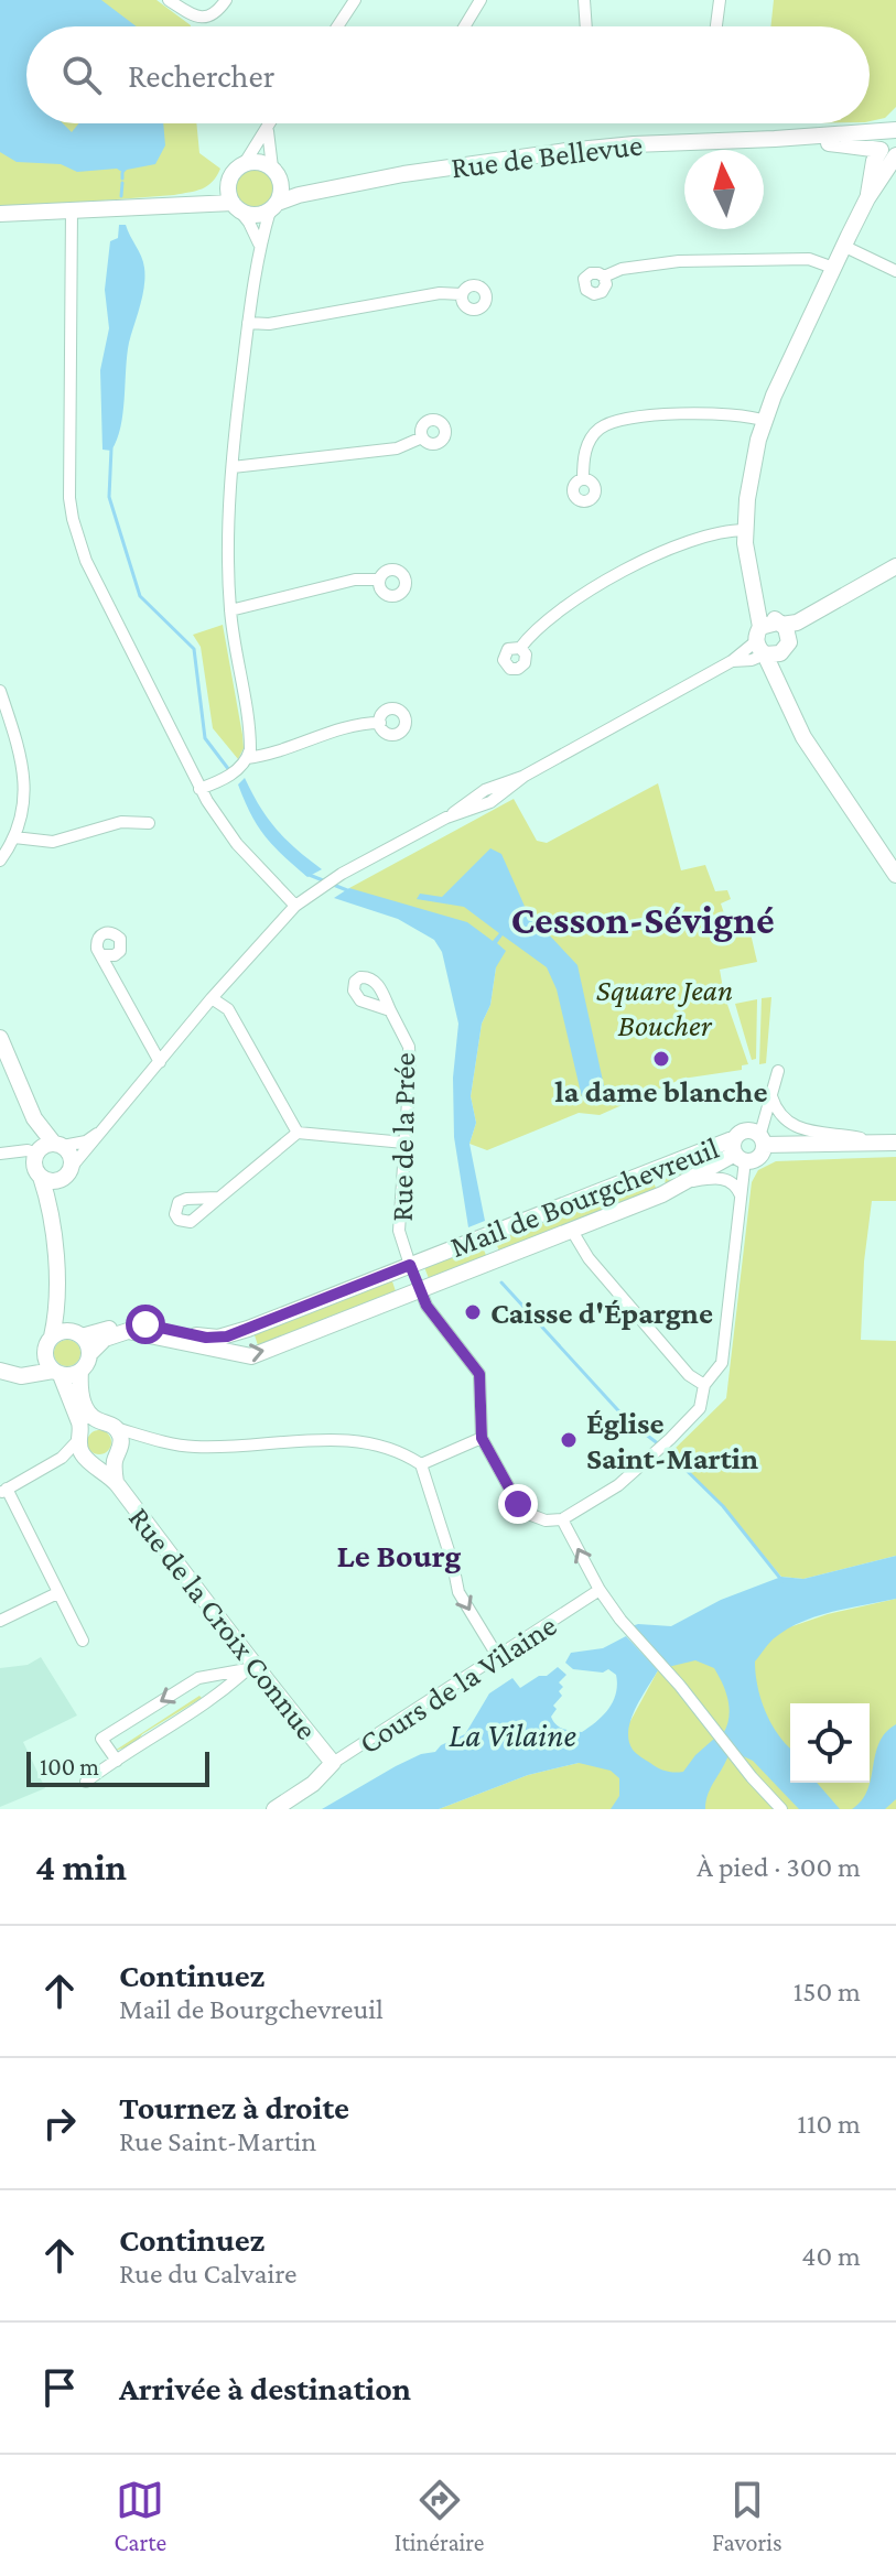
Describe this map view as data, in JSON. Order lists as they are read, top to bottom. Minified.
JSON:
{"streets":{"main road":["Rue de Bellevue","Mail de Bourgchevreuil","Rue de la Croix Connue","Cours de la Vilaine"],"street":["Rue de la Prée"]},"crossings":[["Rue de la Prée","Mail de Bourgchevreuil"],["Mail de Bourgchevreuil","Rue de la Croix Connue"],["Rue de la Croix Connue","Cours de la Vilaine"]],"districts":["Cesson-Sévigné","Le Bourg"],"water":["La Vilaine"],"parks":["Square Jean Boucher"],"places":["la dame blanche","Caisse d'Épargne","Église Saint-Martin"],"scale_bar":"100 m","north":"top","page":{"search":"Rechercher","scale":"100 m","heading":["4 min","À pied · 300 m"],"list":[["Continuez","Mail de Bourgchevreuil","150 m"],["Tournez à droite","Rue Saint-Martin","110 m"],["Continuez","Rue du Calvaire","40 m"],"Arrivée à destination"],"nav":["Carte","Itinéraire","Favoris"]}}
